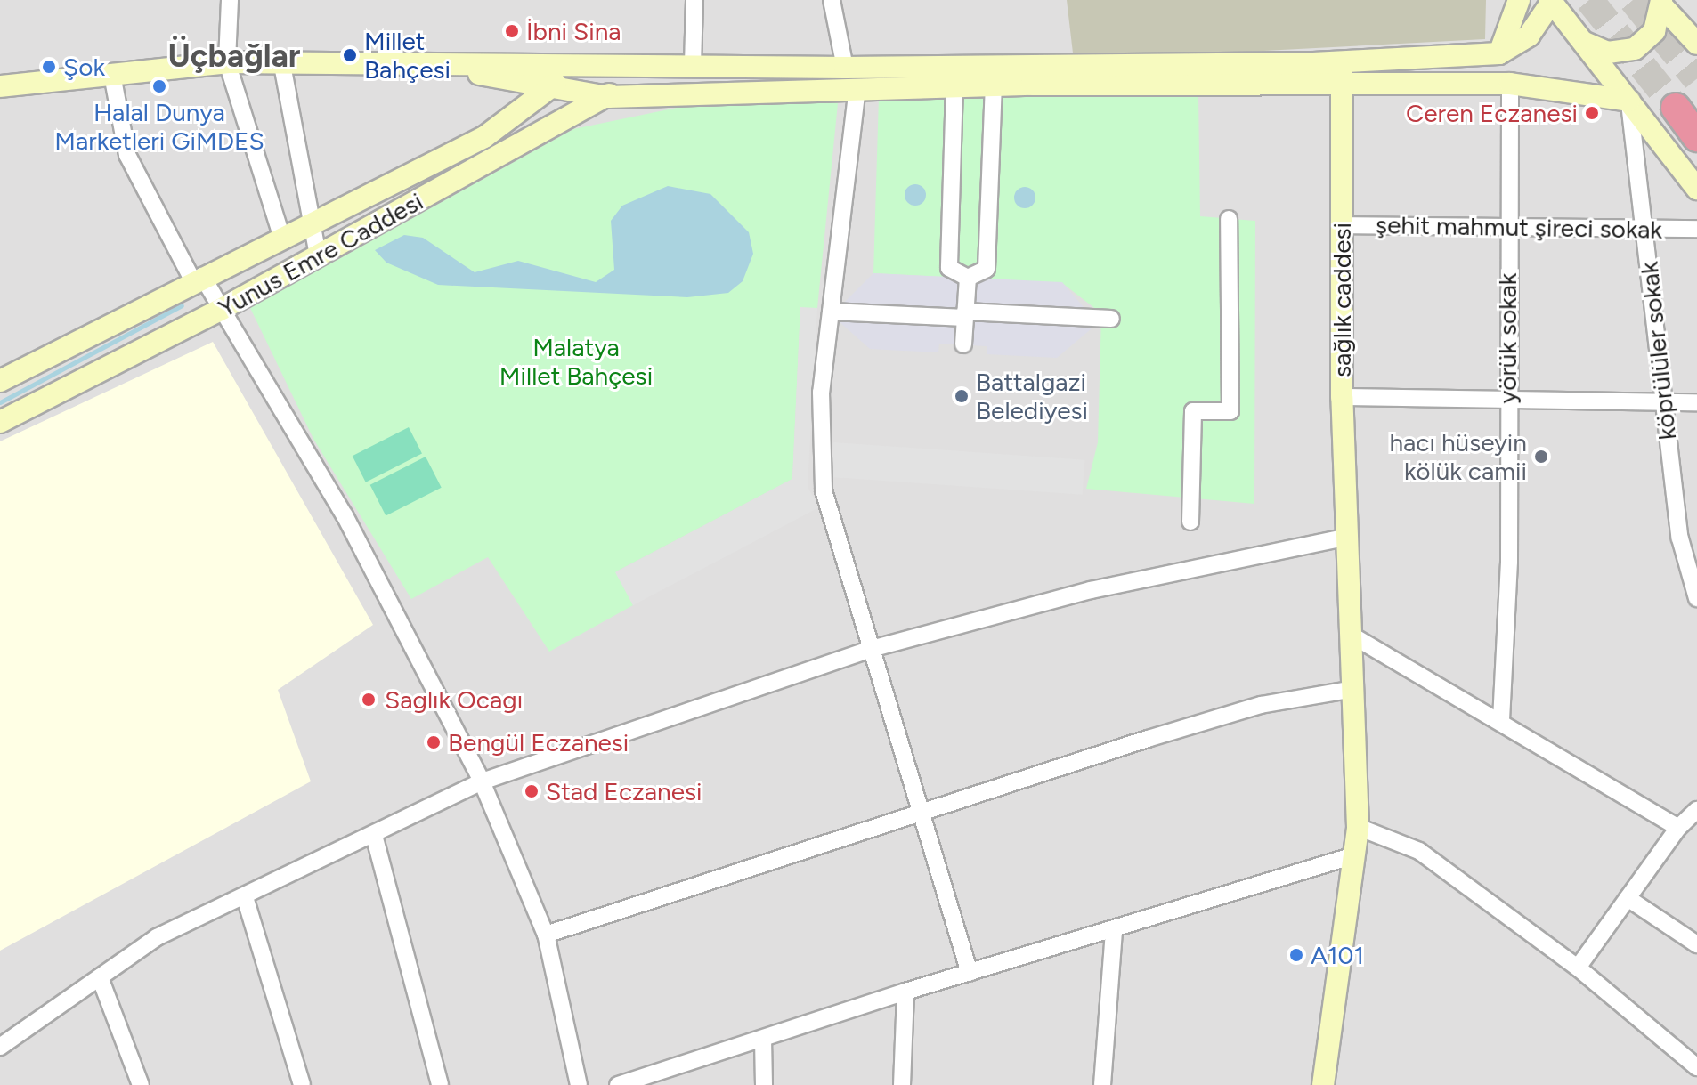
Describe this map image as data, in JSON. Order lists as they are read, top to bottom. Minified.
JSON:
{"streets":{"main road":["Yunus Emre Caddesi","sağlık caddesi"],"street":["şehit mahmut şireci sokak","yörük sokak","köprülüler sokak"]},"crossings":[["şehit mahmut şireci sokak","sağlık caddesi"],["şehit mahmut şireci sokak","yörük sokak"],["şehit mahmut şireci sokak","köprülüler sokak"]],"districts":["Üçbağlar"],"parks":["Malatya Millet Bahçesi"],"places":["İbni Sina","Millet Bahçesi","Şok","Halal Dunya Marketleri GiMDES","Ceren Eczanesi","Battalgazi Belediyesi","hacı hüseyin kölük camii","Saglık Ocagı","Bengül Eczanesi","Stad Eczanesi","A101"]}
